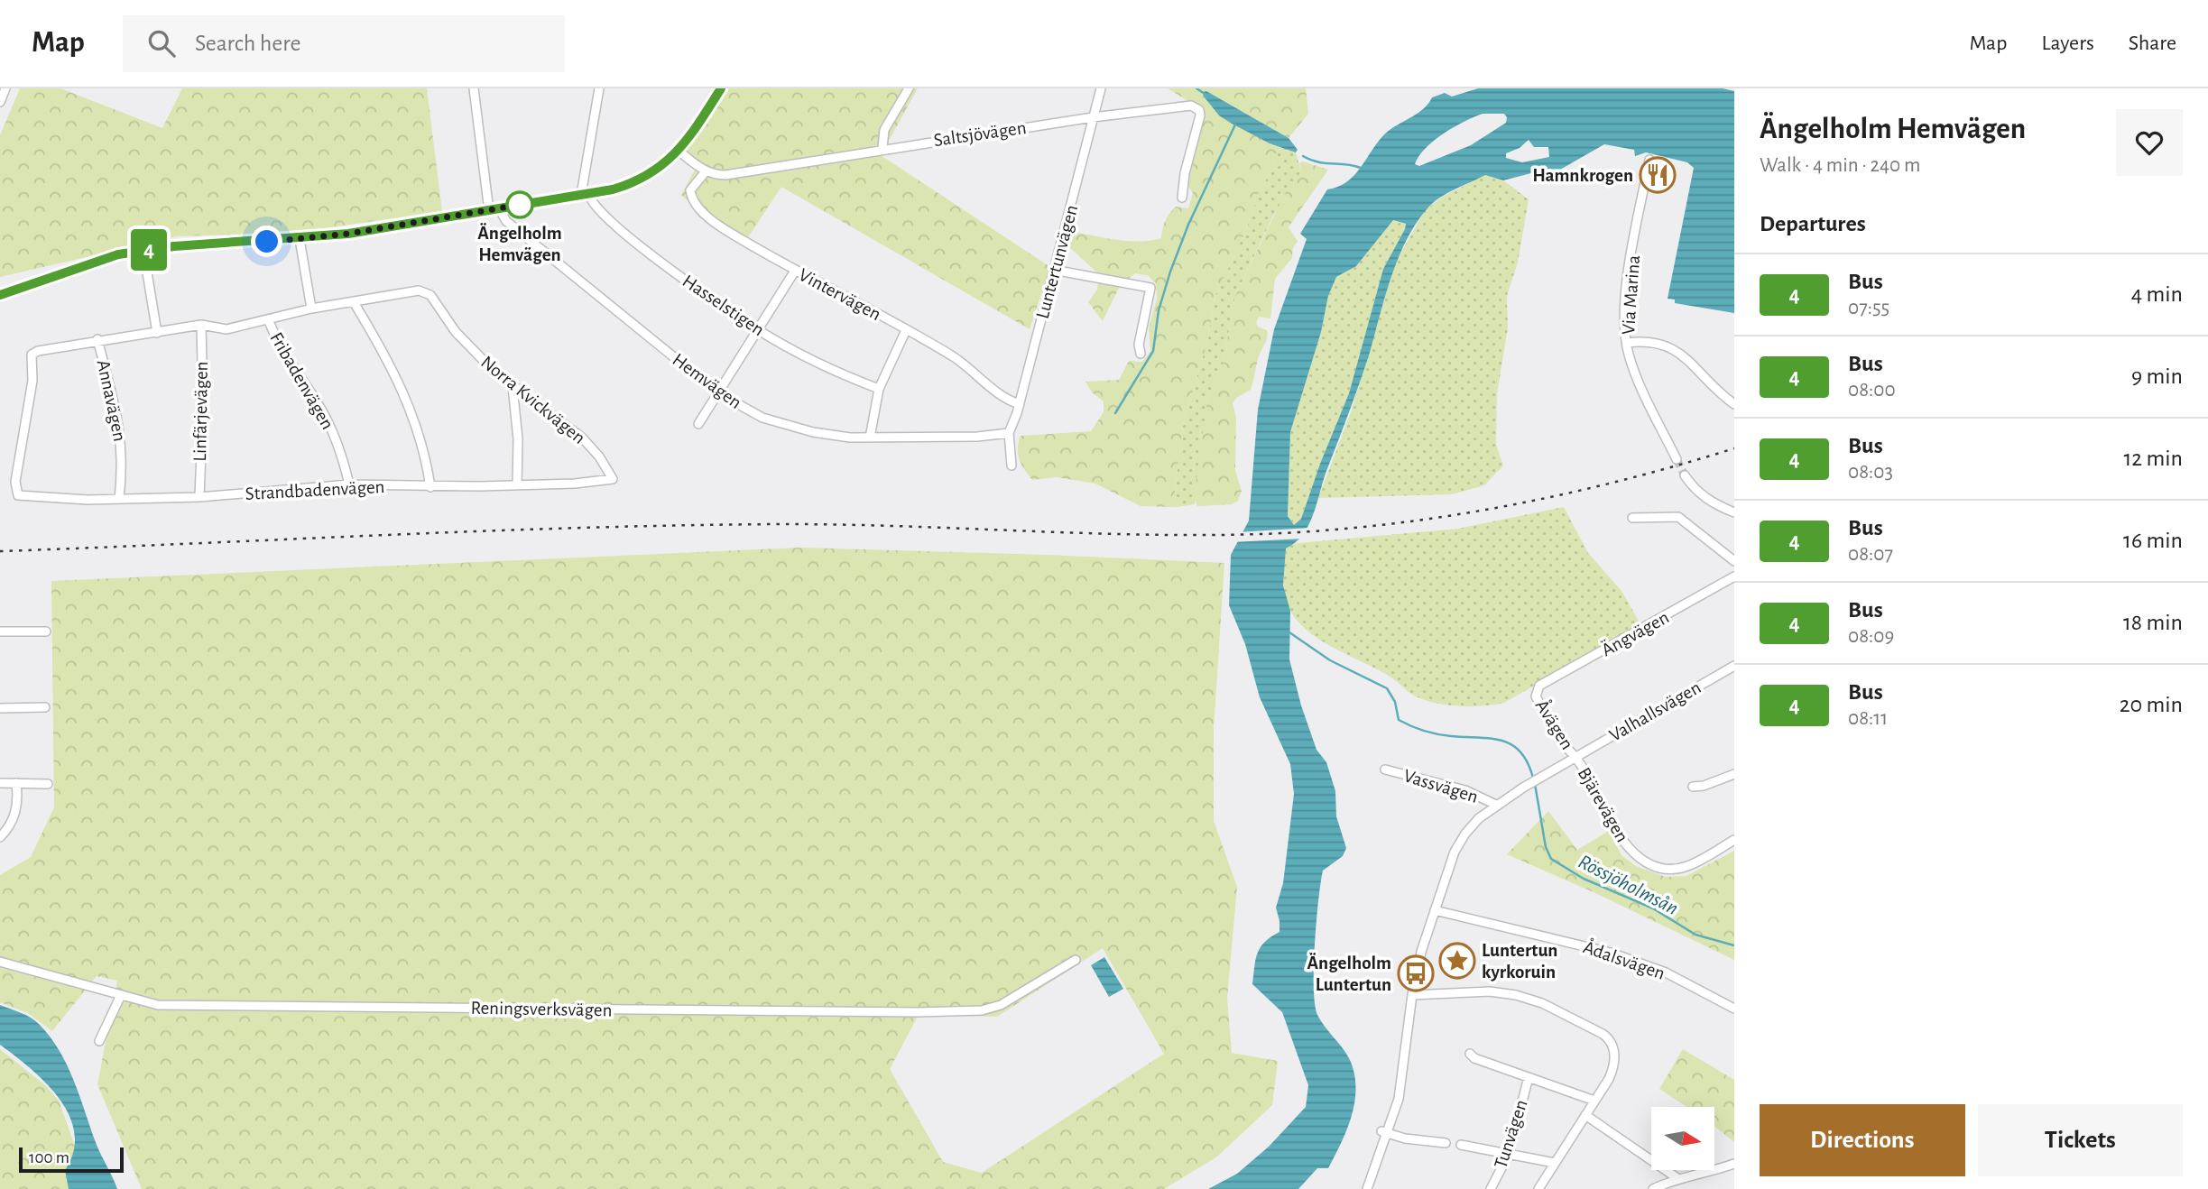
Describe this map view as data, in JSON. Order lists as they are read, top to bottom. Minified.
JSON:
{"streets":{"street":["Saltsjövägen","Luntertunvägen","Vintervägen","Via Marina","Hasselstigen","Fribadenvägen","Hemvägen","Norra Kvickvägen","Annavägen","Linfärjevägen","Strandbadenvägen","Ängvägen","Valhallsvägen","Åvägen","Vassvägen","Bjärevägen","Ådalsvägen","Reningsverksvägen","Tunvägen"]},"crossings":[["Saltsjövägen","Luntertunvägen"],["Saltsjövägen","Vintervägen"],["Luntertunvägen","Vintervägen"],["Luntertunvägen","Hemvägen"],["Fribadenvägen","Norra Kvickvägen"],["Fribadenvägen","Strandbadenvägen"],["Norra Kvickvägen","Strandbadenvägen"],["Annavägen","Strandbadenvägen"],["Linfärjevägen","Strandbadenvägen"],["Ängvägen","Åvägen"],["Valhallsvägen","Åvägen"],["Valhallsvägen","Vassvägen"],["Valhallsvägen","Bjärevägen"],["Valhallsvägen","Ådalsvägen"],["Åvägen","Bjärevägen"]],"water":["Rössjöholmsån"],"places":{"restaurant":["Hamnkrogen"],"other":["Ängelholm Hemvägen"],"place":["Luntertun kyrkoruin"],"bus stop":["Ängelholm Luntertun"]},"lines":["bus line 4"],"scale_bar":"100 m","north":"right","page":{"header":"Map","search":"Search here","nav":["Map","Layers","Share"],"on_map":"4","heading":[["Ängelholm Hemvägen","Walk · 4 min · 240 m"],"Departures"],"list":[{"mark":"4","name":"Bus","note":"07:55","value":"4 min"},{"mark":"4","name":"Bus","note":"08:00","value":"9 min"},{"mark":"4","name":"Bus","note":"08:03","value":"12 min"},{"mark":"4","name":"Bus","note":"08:07","value":"16 min"},{"mark":"4","name":"Bus","note":"08:09","value":"18 min"},{"mark":"4","name":"Bus","note":"08:11","value":"20 min"}],"buttons":["Directions","Tickets"],"scale":"100 m"}}
